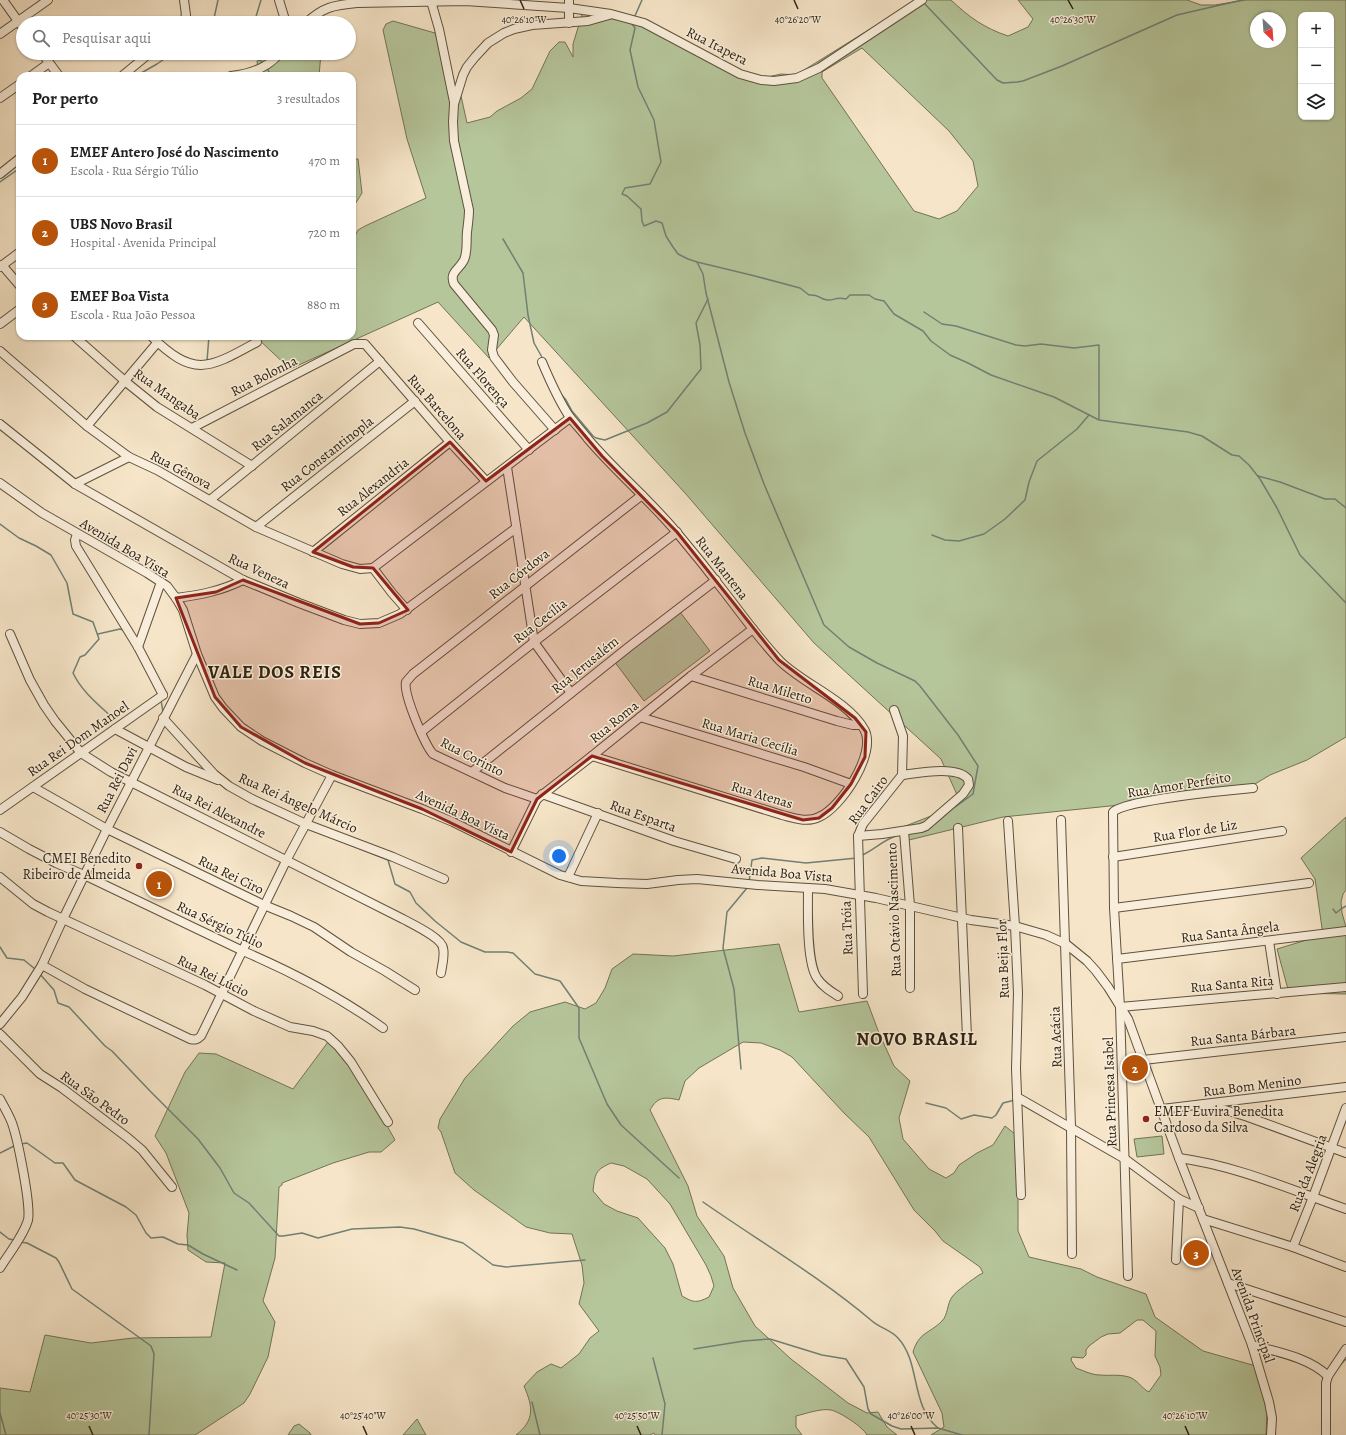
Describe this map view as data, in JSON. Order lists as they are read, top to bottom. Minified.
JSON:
{"streets":{"street":["Rua Itapera","Rua Bolonha","Rua Florença","Rua Mangaba","Rua Barcelona","Rua Salamanca","Rua Constantinopla","Rua Gênova","Rua Alexandria","Avenida Boa Vista","Rua Mantena","Rua Veneza","Rua Córdova","Rua Cecília","Rua Jerusalém","Rua Miletto","Rua Roma","Rua Maria Cecília","Rua Rei Dom Manoel","Rua Corinto","Rua Rei Davi","Rua Amor Perfeito","Rua Atenas","Rua Cairo","Rua Rei Ângelo Márcio","Rua Rei Alexandre","Rua Esparta","Rua Flor de Liz","Rua Rei Ciro","Rua Otávio Nascimento","Rua Sérgio Túlio","Rua Tróia","Rua Santa Ângela","Rua Beija Flor","Rua Rei Lúcio","Rua Santa Rita","Rua Santa Bárbara","Rua Acácia","Rua Bom Menino","Rua Princesa Isabel","Rua São Pedro","Rua da Alegria","Avenida Principal"]},"crossings":[["Rua Bolonha","Rua Mangaba"],["Rua Bolonha","Rua Barcelona"],["Rua Mangaba","Rua Salamanca"],["Rua Barcelona","Rua Salamanca"],["Rua Barcelona","Rua Constantinopla"],["Rua Barcelona","Rua Alexandria"],["Rua Salamanca","Rua Gênova"],["Rua Constantinopla","Rua Gênova"],["Rua Gênova","Rua Alexandria"],["Avenida Boa Vista","Rua Roma"],["Avenida Boa Vista","Rua Rei Davi"],["Avenida Boa Vista","Rua Otávio Nascimento"],["Avenida Boa Vista","Rua Tróia"],["Avenida Boa Vista","Rua Beija Flor"],["Avenida Boa Vista","Avenida Principal"],["Rua Mantena","Rua Córdova"],["Rua Mantena","Rua Cecília"],["Rua Mantena","Rua Jerusalém"],["Rua Mantena","Rua Miletto"],["Rua Mantena","Rua Roma"],["Rua Mantena","Rua Atenas"],["Rua Córdova","Rua Corinto"],["Rua Cecília","Rua Corinto"],["Rua Jerusalém","Rua Corinto"],["Rua Miletto","Rua Roma"],["Rua Miletto","Rua Atenas"],["Rua Roma","Rua Maria Cecília"],["Rua Roma","Rua Corinto"],["Rua Roma","Rua Atenas"],["Rua Roma","Rua Esparta"],["Rua Maria Cecília","Rua Atenas"],["Rua Rei Dom Manoel","Rua Rei Alexandre"],["Rua Rei Dom Manoel","Rua Rei Ciro"],["Rua Corinto","Rua Esparta"],["Rua Rei Davi","Rua Rei Ângelo Márcio"],["Rua Rei Davi","Rua Rei Alexandre"],["Rua Rei Davi","Rua Rei Ciro"],["Rua Rei Davi","Rua Sérgio Túlio"],["Rua Rei Davi","Rua Rei Lúcio"],["Rua Amor Perfeito","Rua Princesa Isabel"],["Rua Cairo","Rua Tróia"],["Rua Flor de Liz","Rua Princesa Isabel"],["Rua Santa Ângela","Rua Princesa Isabel"],["Rua Santa Rita","Rua Princesa Isabel"],["Rua Santa Rita","Avenida Principal"],["Rua Santa Bárbara","Avenida Principal"],["Rua Acácia","Avenida Principal"],["Rua Bom Menino","Avenida Principal"],["Rua Princesa Isabel","Avenida Principal"]],"districts":["VALE DOS REIS","NOVO BRASIL"],"places":["CMEI Benedito Ribeiro de Almeida","EMEF Euvira Benedita Cardoso da Silva"],"north":"bottom right","page":{"map_buttons":["+","−"],"search":"Pesquisar aqui","heading":["Por perto","3 resultados"],"list":[{"mark":"1","name":"EMEF Antero José do Nascimento","note":"Escola · Rua Sérgio Túlio","value":"470 m"},{"mark":"2","name":"UBS Novo Brasil","note":"Hospital · Avenida Principal","value":"720 m"},{"mark":"3","name":"EMEF Boa Vista","note":"Escola · Rua João Pessoa","value":"880 m"}],"pins":["1","2","3"]},"coordinates":["40°26'10\"W","40°26'20\"W","40°26'30\"W","40°25'30\"W","40°25'40\"W","40°25'50\"W","40°26'00\"W"]}
